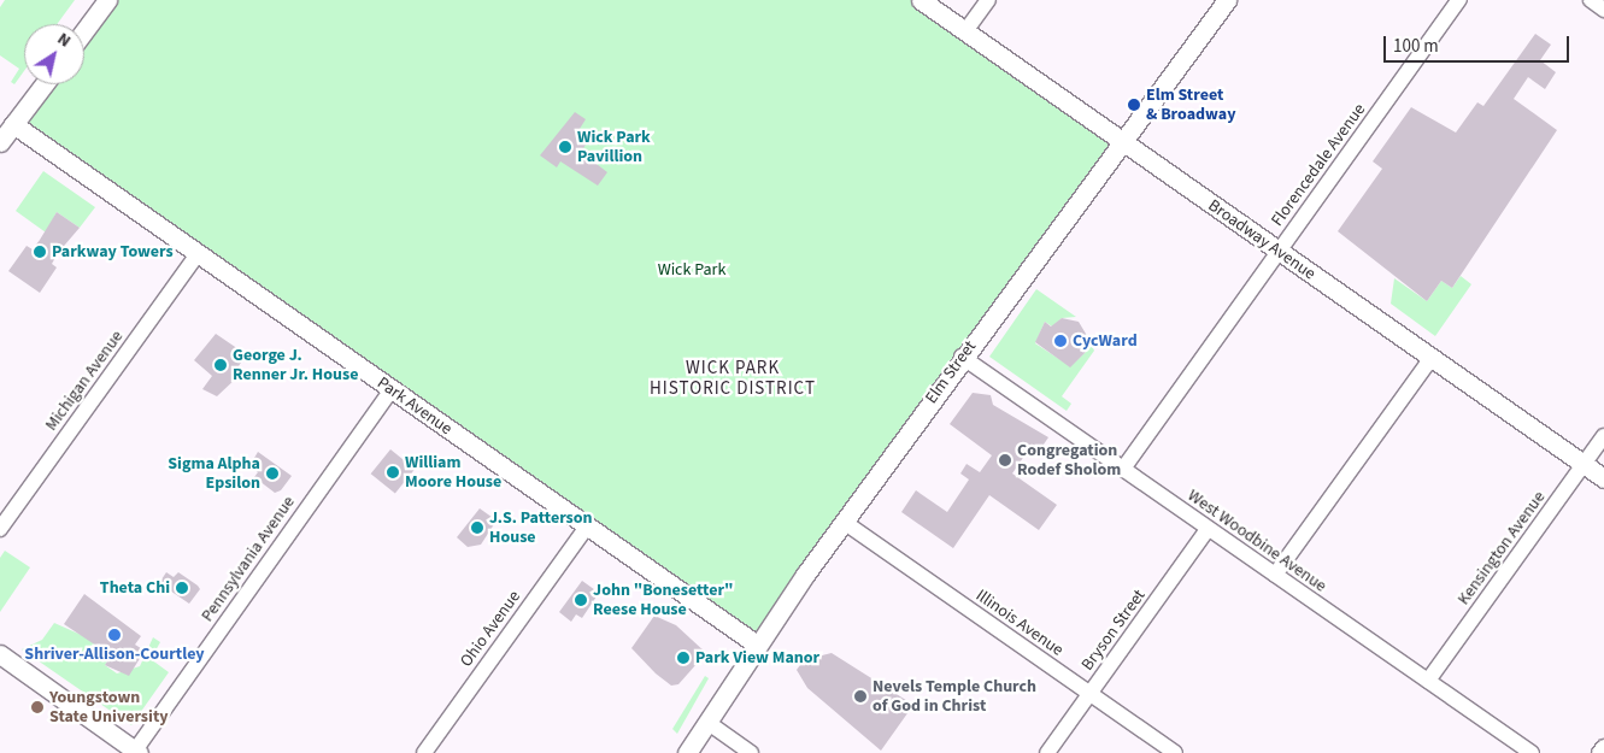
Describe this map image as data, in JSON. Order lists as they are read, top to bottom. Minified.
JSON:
{"streets":{"street":["Florencedale Avenue","Broadway Avenue","Elm Street","Michigan Avenue","Park Avenue","West Woodbine Avenue","Kensington Avenue","Pennsylvania Avenue","Illinois Avenue","Ohio Avenue","Bryson Street"]},"crossings":[["Florencedale Avenue","Broadway Avenue"],["Florencedale Avenue","West Woodbine Avenue"],["Broadway Avenue","Elm Street"],["Broadway Avenue","Kensington Avenue"],["Elm Street","Park Avenue"],["Elm Street","West Woodbine Avenue"],["Elm Street","Illinois Avenue"],["Michigan Avenue","Park Avenue"],["Park Avenue","Pennsylvania Avenue"],["Park Avenue","Ohio Avenue"],["West Woodbine Avenue","Kensington Avenue"],["West Woodbine Avenue","Bryson Street"],["Illinois Avenue","Bryson Street"]],"districts":["WICK PARK HISTORIC DISTRICT"],"parks":["Wick Park"],"places":["Elm Street & Broadway","Wick Park Pavillion","Parkway Towers","CycWard","George J. Renner Jr. House","Congregation Rodef Sholom","William Moore House","Sigma Alpha Epsilon","J.S. Patterson House","Theta Chi","John \"Bonesetter\" Reese House","Shriver-Allison-Courtley","Park View Manor","Nevels Temple Church of God in Christ","Youngstown State University"],"scale_bar":"100 m","north":"top right"}
